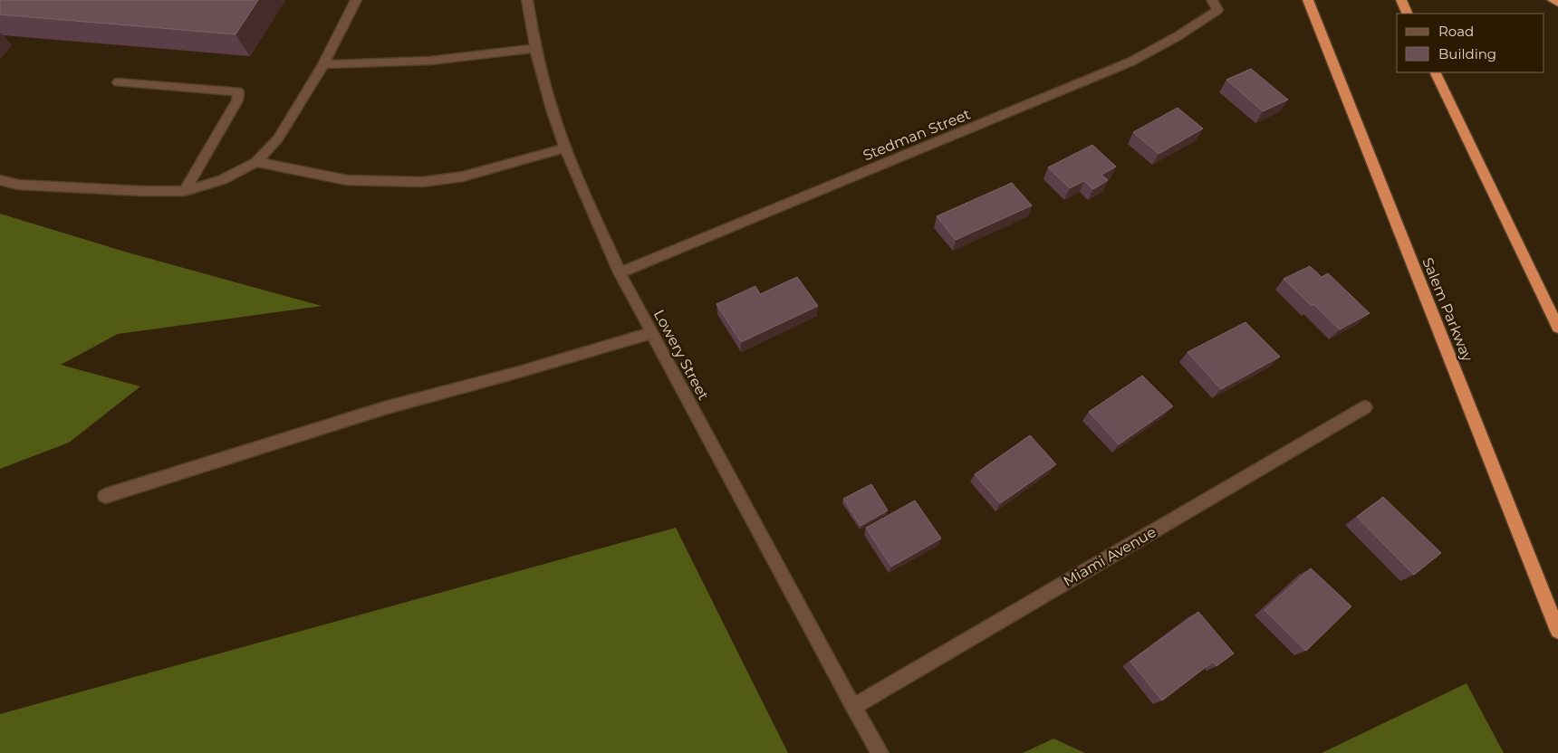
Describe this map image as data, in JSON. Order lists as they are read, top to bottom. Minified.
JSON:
{"streets":{"highway":["Salem Parkway"],"street":["Stedman Street","Lowery Street","Miami Avenue"]},"crossings":[["Stedman Street","Lowery Street"],["Lowery Street","Miami Avenue"]],"legend":["Road","Building"]}
